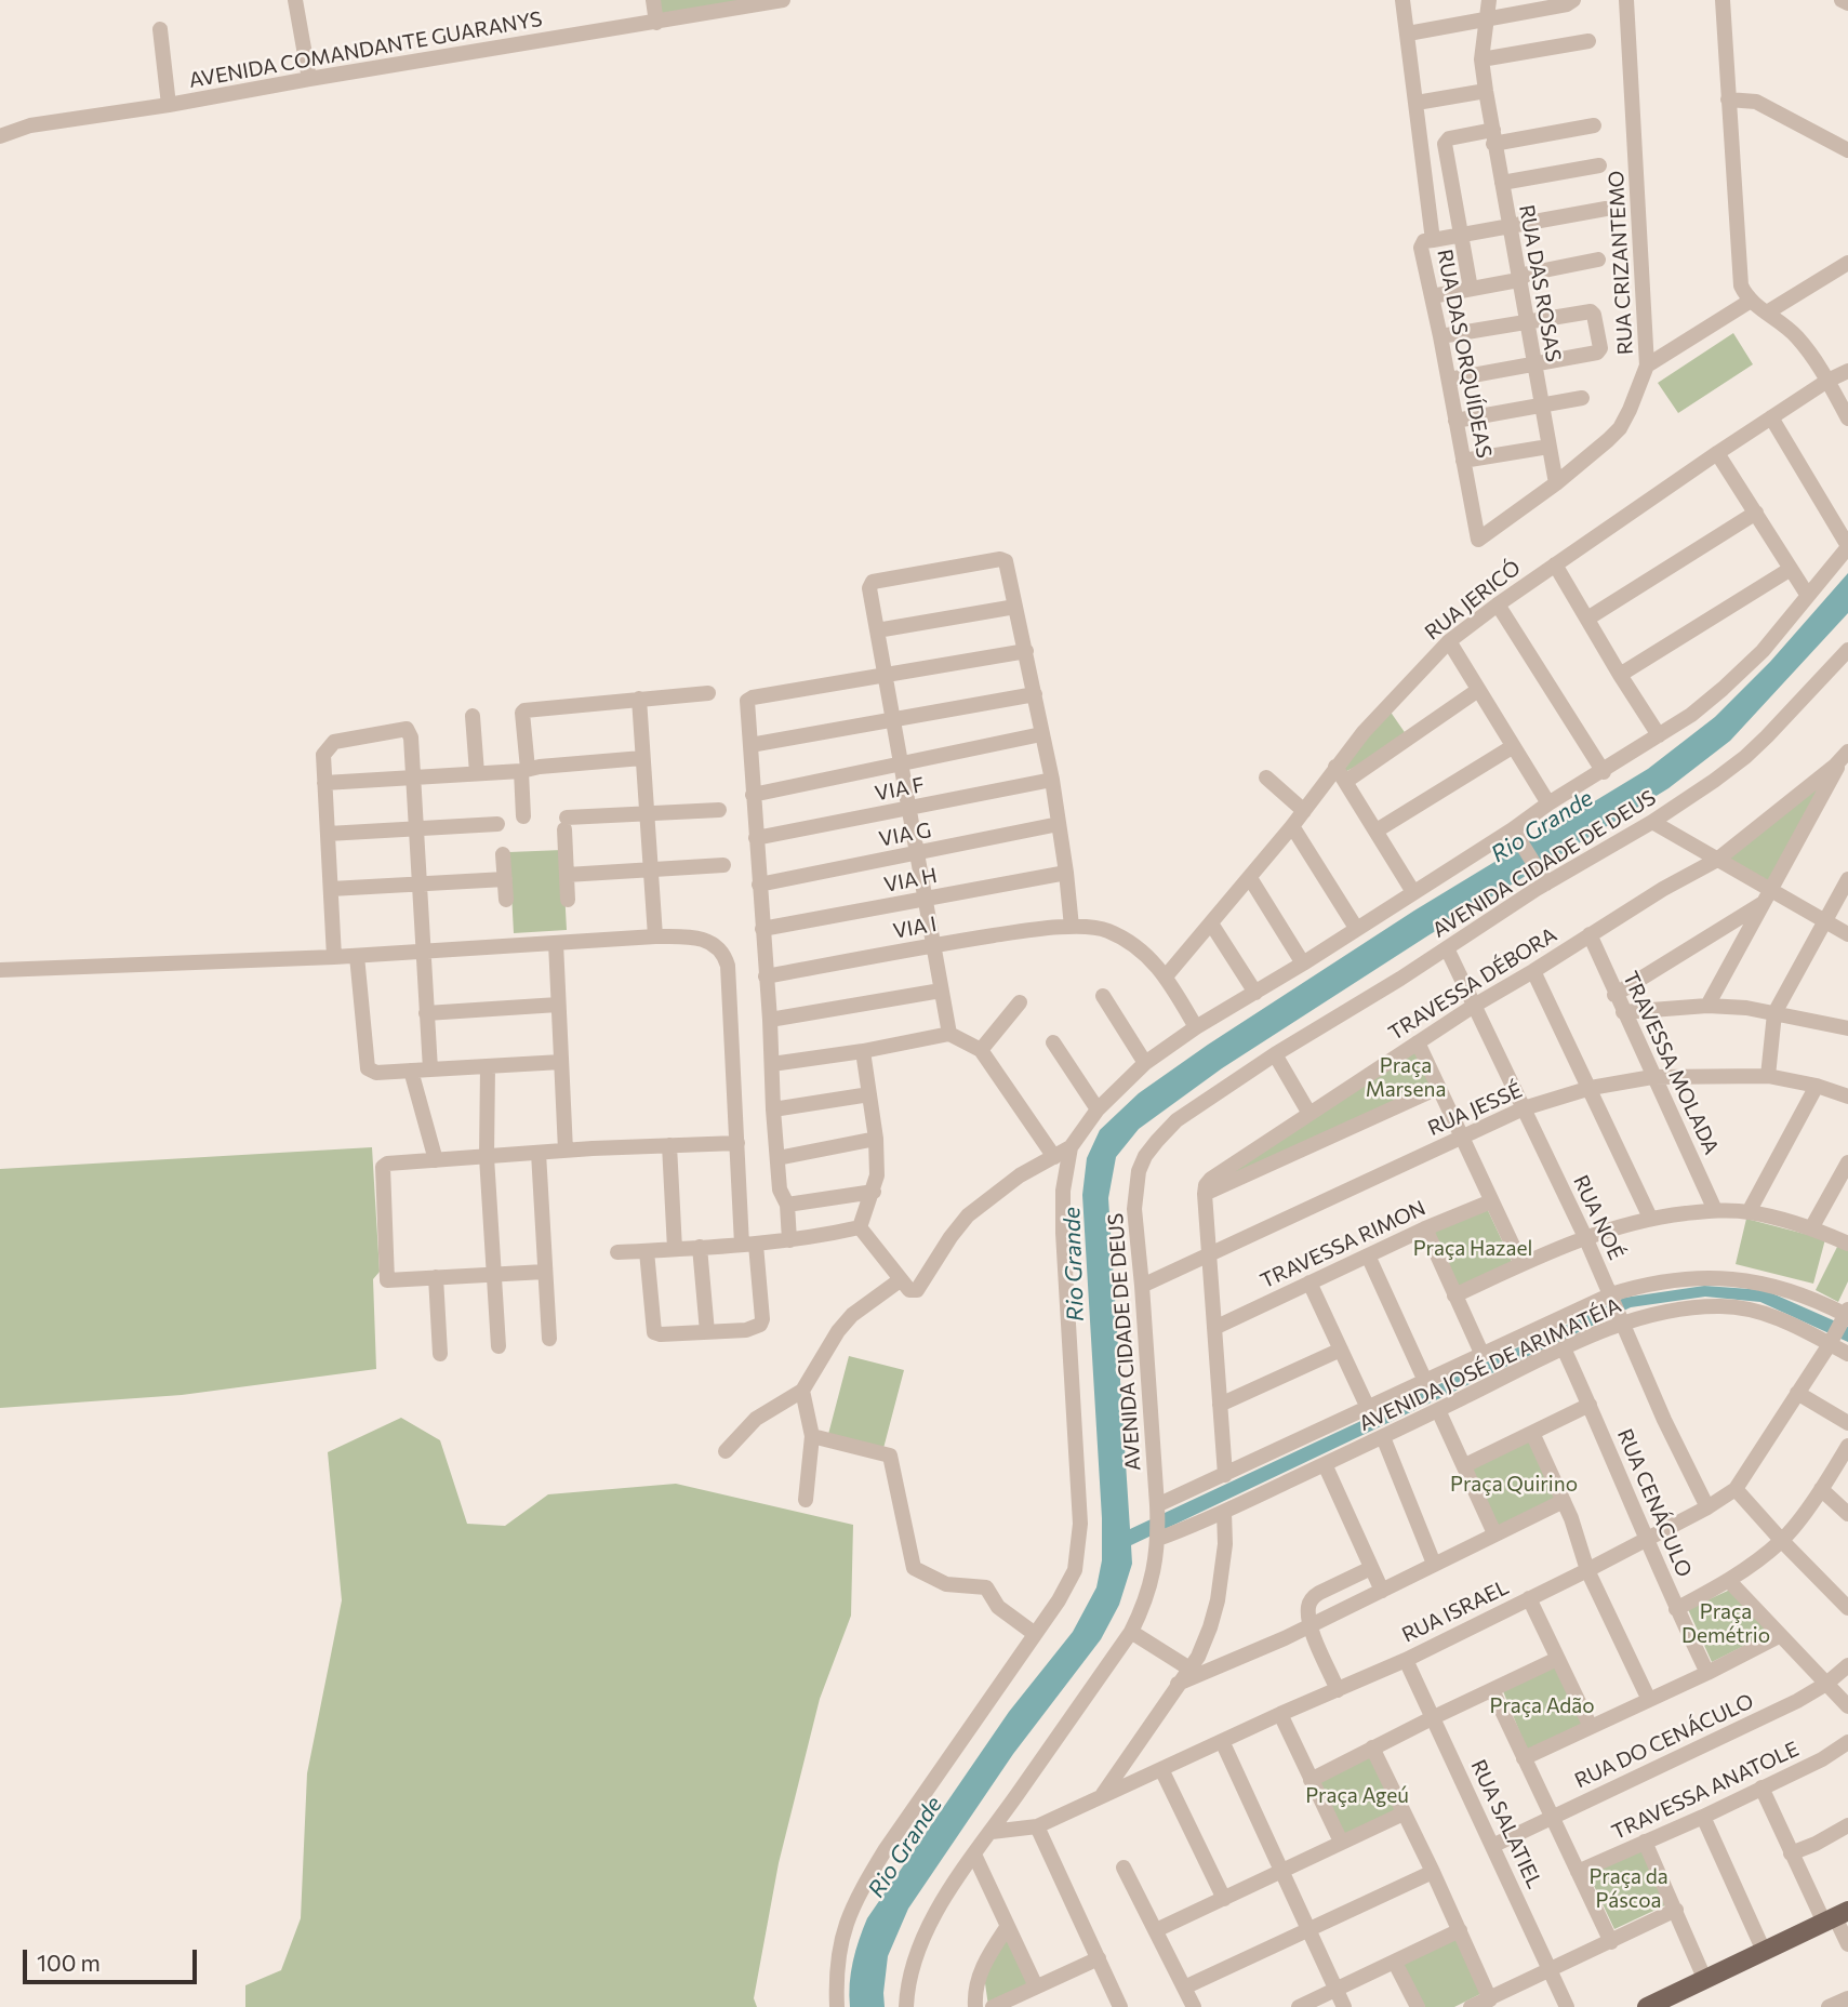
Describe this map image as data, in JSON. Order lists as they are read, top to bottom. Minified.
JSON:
{"streets":{"street":["AVENIDA COMANDANTE GUARANYS","RUA CRIZANTEMO","RUA DAS ROSAS","RUA DAS ORQUÍDEAS","RUA JERICÓ","VIA F","VIA G","AVENIDA CIDADE DE DEUS","VIA H","VIA I","TRAVESSA DÉBORA","TRAVESSA MOLADA","RUA JESSÉ","RUA NOÉ","TRAVESSA RIMON","AVENIDA JOSÉ DE ARIMATÉIA","RUA CENÁCULO","RUA ISRAEL","RUA DO CENÁCULO","TRAVESSA ANATOLE","RUA SALATIEL"]},"crossings":[["RUA CRIZANTEMO","RUA DAS ROSAS"],["RUA CRIZANTEMO","RUA DAS ORQUÍDEAS"],["RUA JERICÓ","VIA I"],["AVENIDA CIDADE DE DEUS","RUA JESSÉ"],["AVENIDA CIDADE DE DEUS","RUA NOÉ"],["AVENIDA CIDADE DE DEUS","AVENIDA JOSÉ DE ARIMATÉIA"],["AVENIDA CIDADE DE DEUS","RUA ISRAEL"],["TRAVESSA DÉBORA","TRAVESSA MOLADA"],["TRAVESSA DÉBORA","RUA NOÉ"],["TRAVESSA MOLADA","RUA JESSÉ"],["RUA JESSÉ","RUA NOÉ"],["RUA NOÉ","AVENIDA JOSÉ DE ARIMATÉIA"],["RUA NOÉ","RUA ISRAEL"],["AVENIDA JOSÉ DE ARIMATÉIA","RUA CENÁCULO"],["AVENIDA JOSÉ DE ARIMATÉIA","RUA ISRAEL"],["RUA CENÁCULO","RUA ISRAEL"],["RUA ISRAEL","RUA SALATIEL"],["RUA DO CENÁCULO","RUA SALATIEL"]],"water":["Rio Grande"],"parks":["Praça Marsena","Praça Hazael","Praça Quirino","Praça Demétrio","Praça Adão","Praça Ageú","Praça da Páscoa"],"scale_bar":"100 m"}
